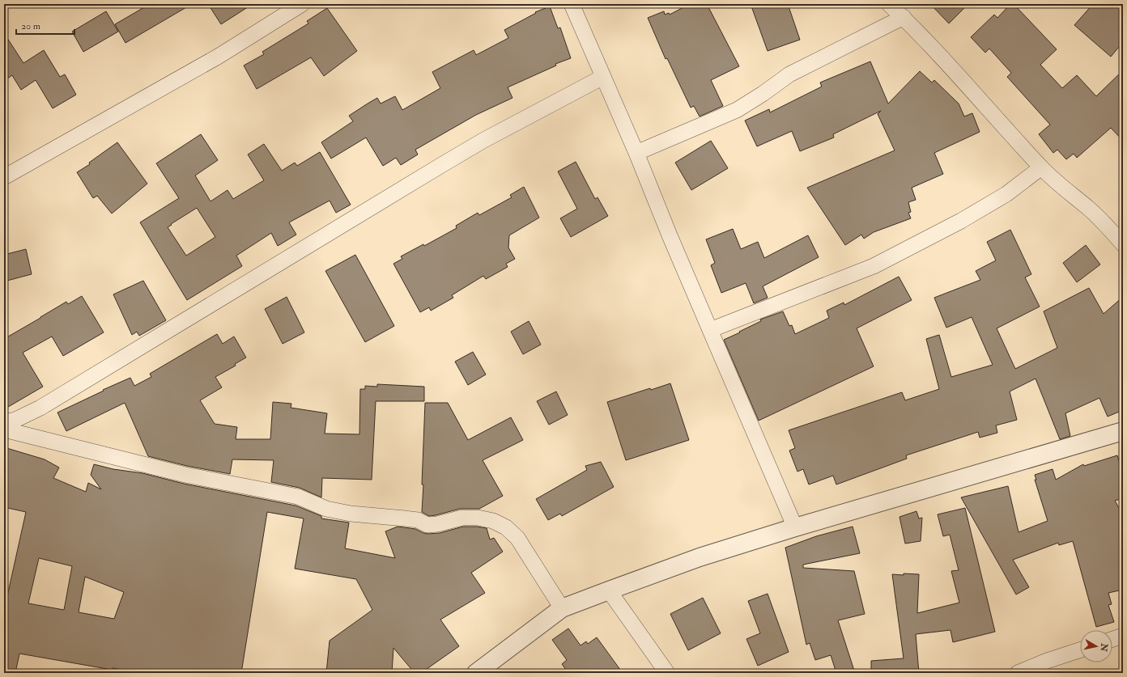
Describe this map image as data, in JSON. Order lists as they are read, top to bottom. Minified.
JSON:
{"scale_bar":"20 m","north":"right"}
